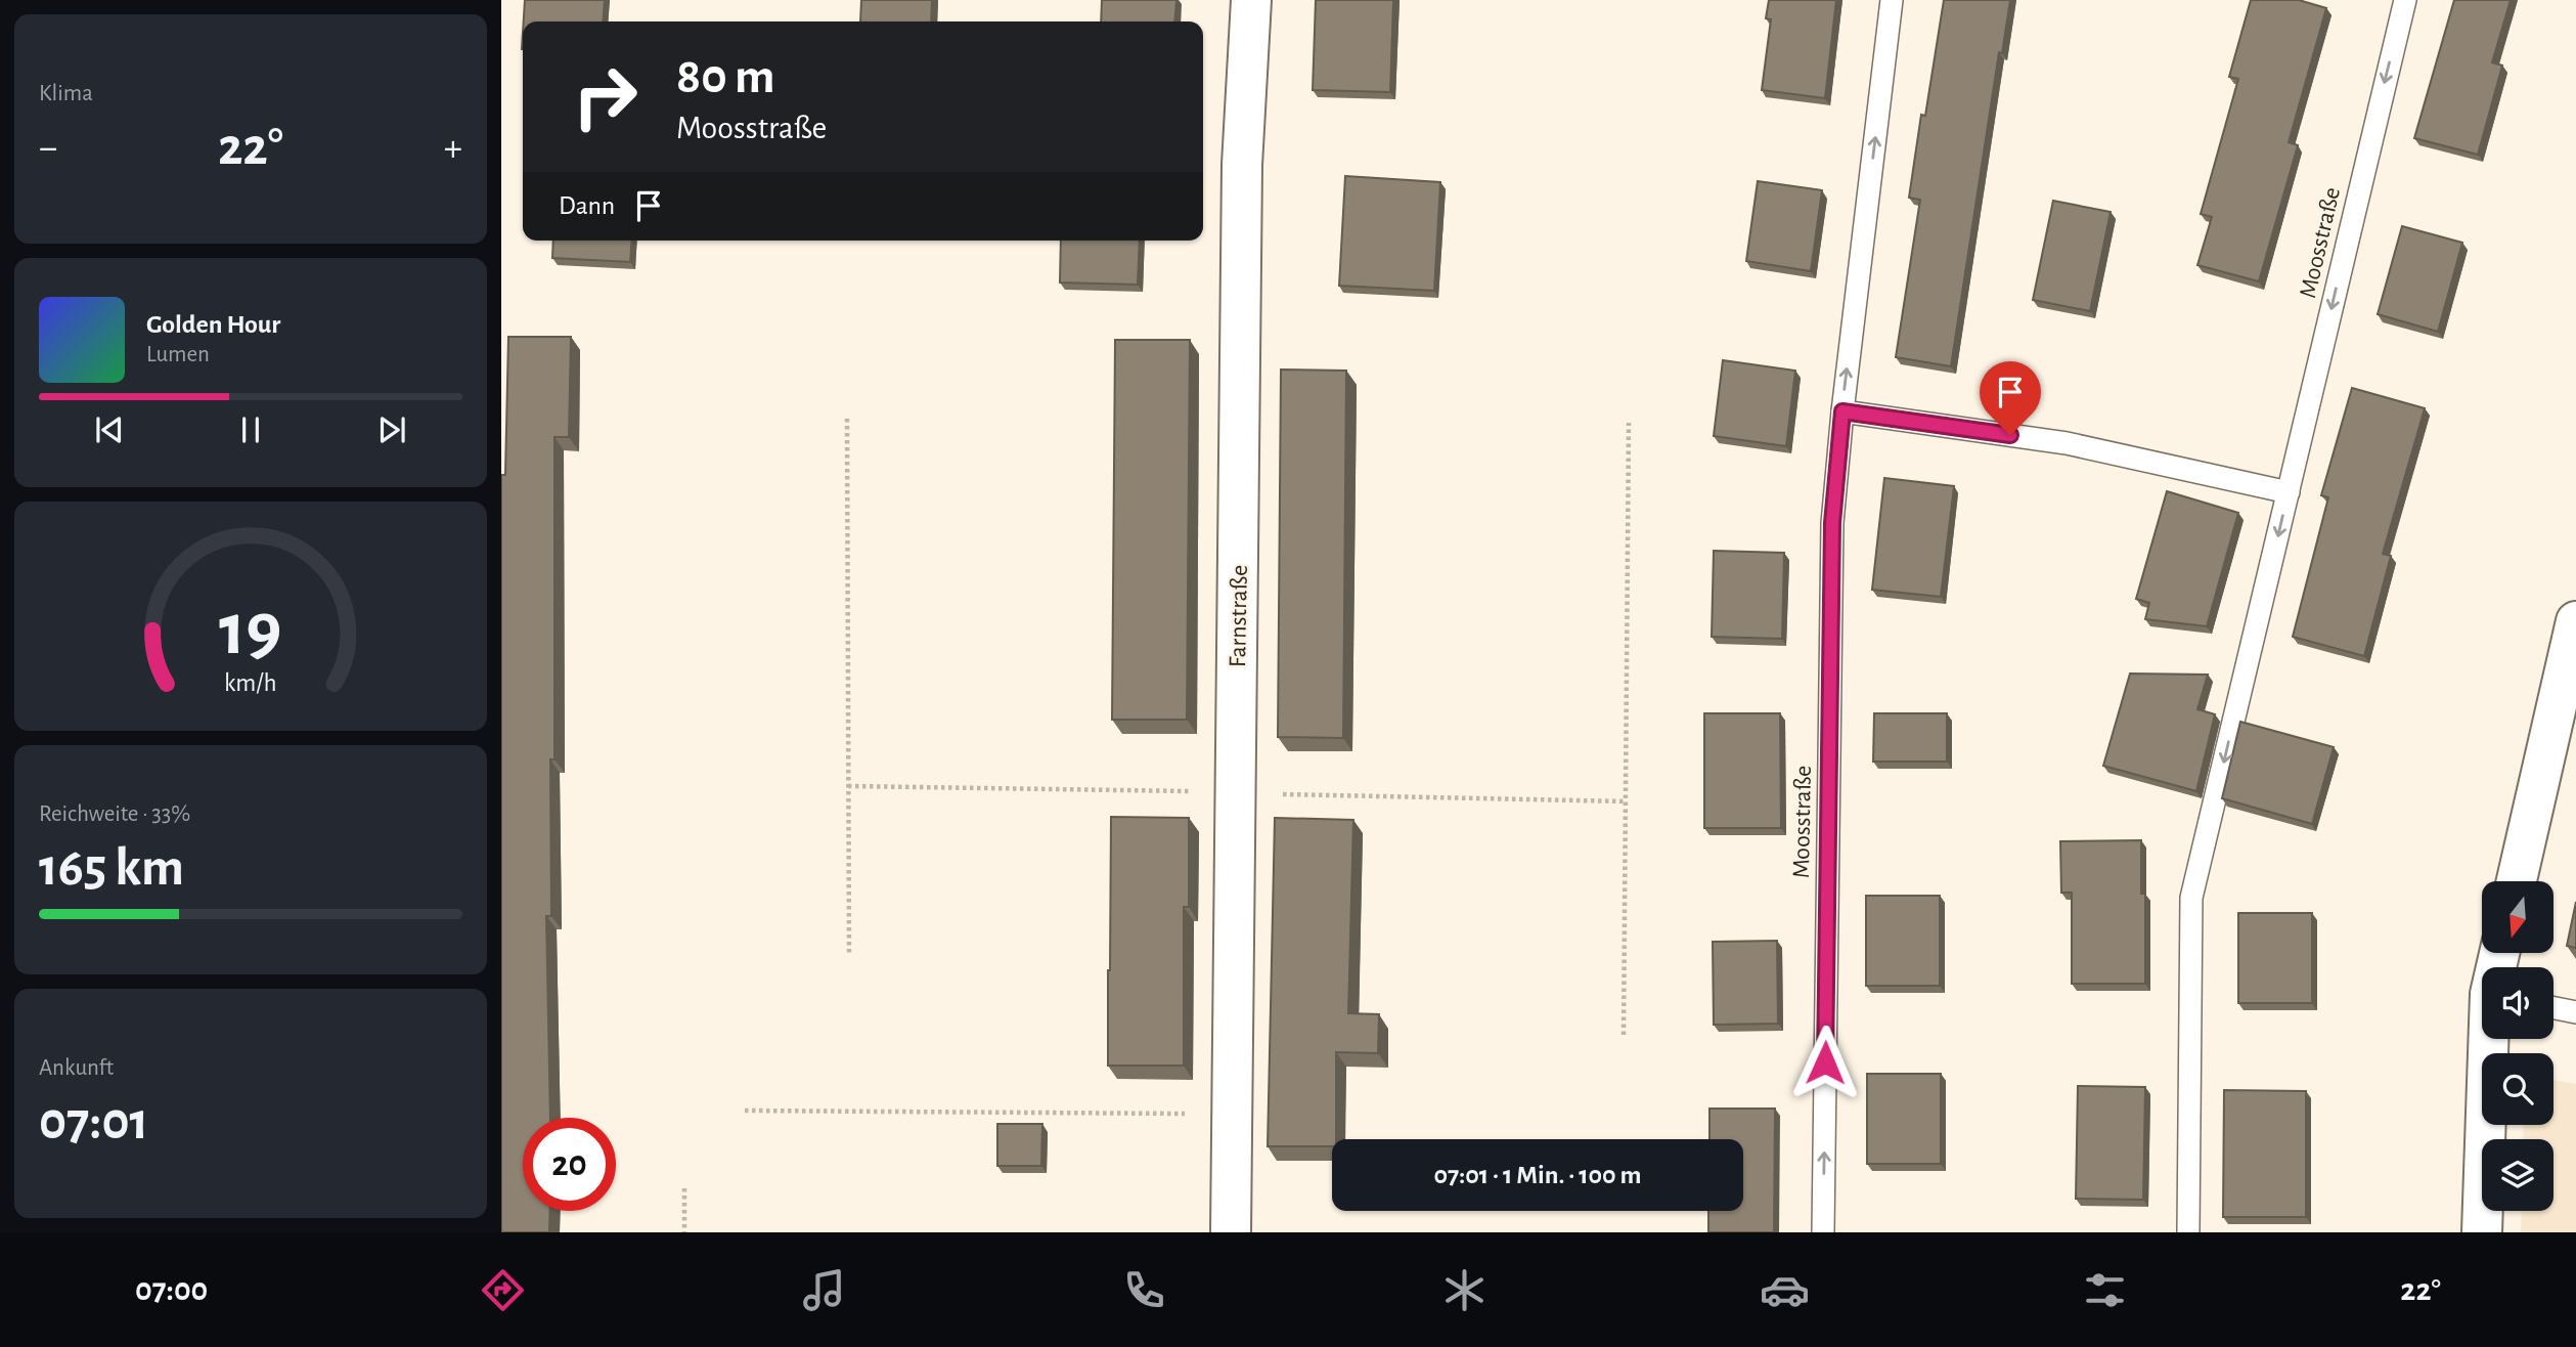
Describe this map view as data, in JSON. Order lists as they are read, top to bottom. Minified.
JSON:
{"streets":{"street":["Farnstraße"],"lane":["Moosstraße"]},"north":"bottom","page":{"tile":["Klima",["Reichweite · 33%","165 km"],["Ankunft","07:01"]],"turn":["80 m","Moosstraße"],"heat":["−","22°","+"],"then":"Dann","song":["Golden Hour","Lumen"],"limit":"20","trip":"07:01 · 1 Min. · 100 m","tabs":["07:00","22°"],"gauge":["19","km/h"]}}
